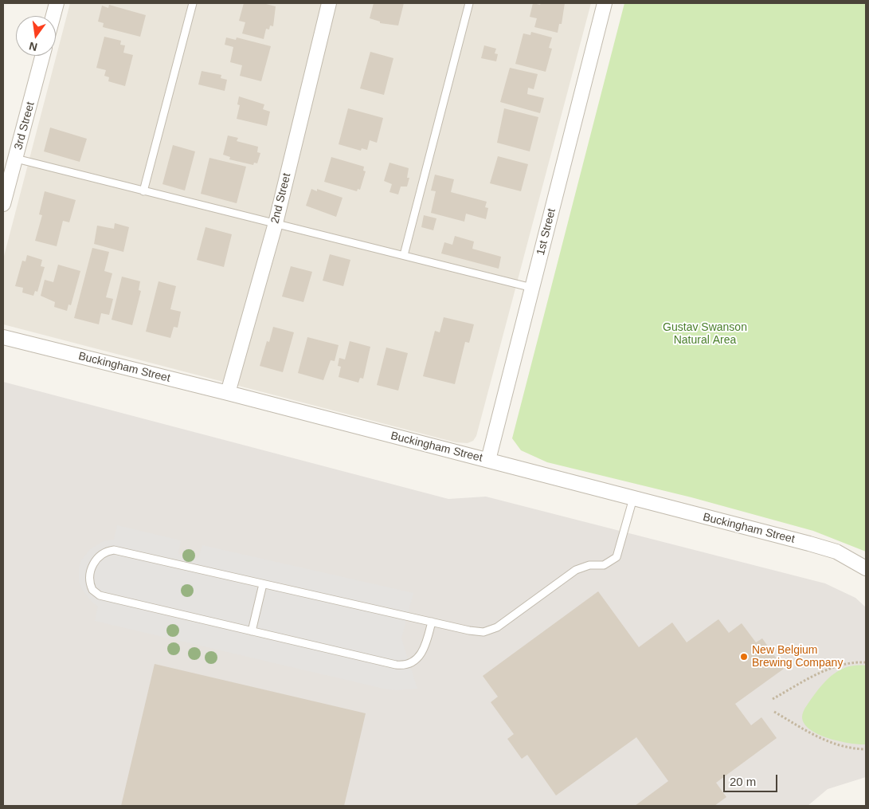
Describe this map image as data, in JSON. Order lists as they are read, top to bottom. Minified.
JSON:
{"streets":{"street":["3rd Street","2nd Street","1st Street","Buckingham Street"]},"crossings":[["2nd Street","Buckingham Street"],["1st Street","Buckingham Street"]],"parks":["Gustav Swanson Natural Area"],"places":["New Belgium Brewing Company"],"scale_bar":"20 m","north":"bottom"}
